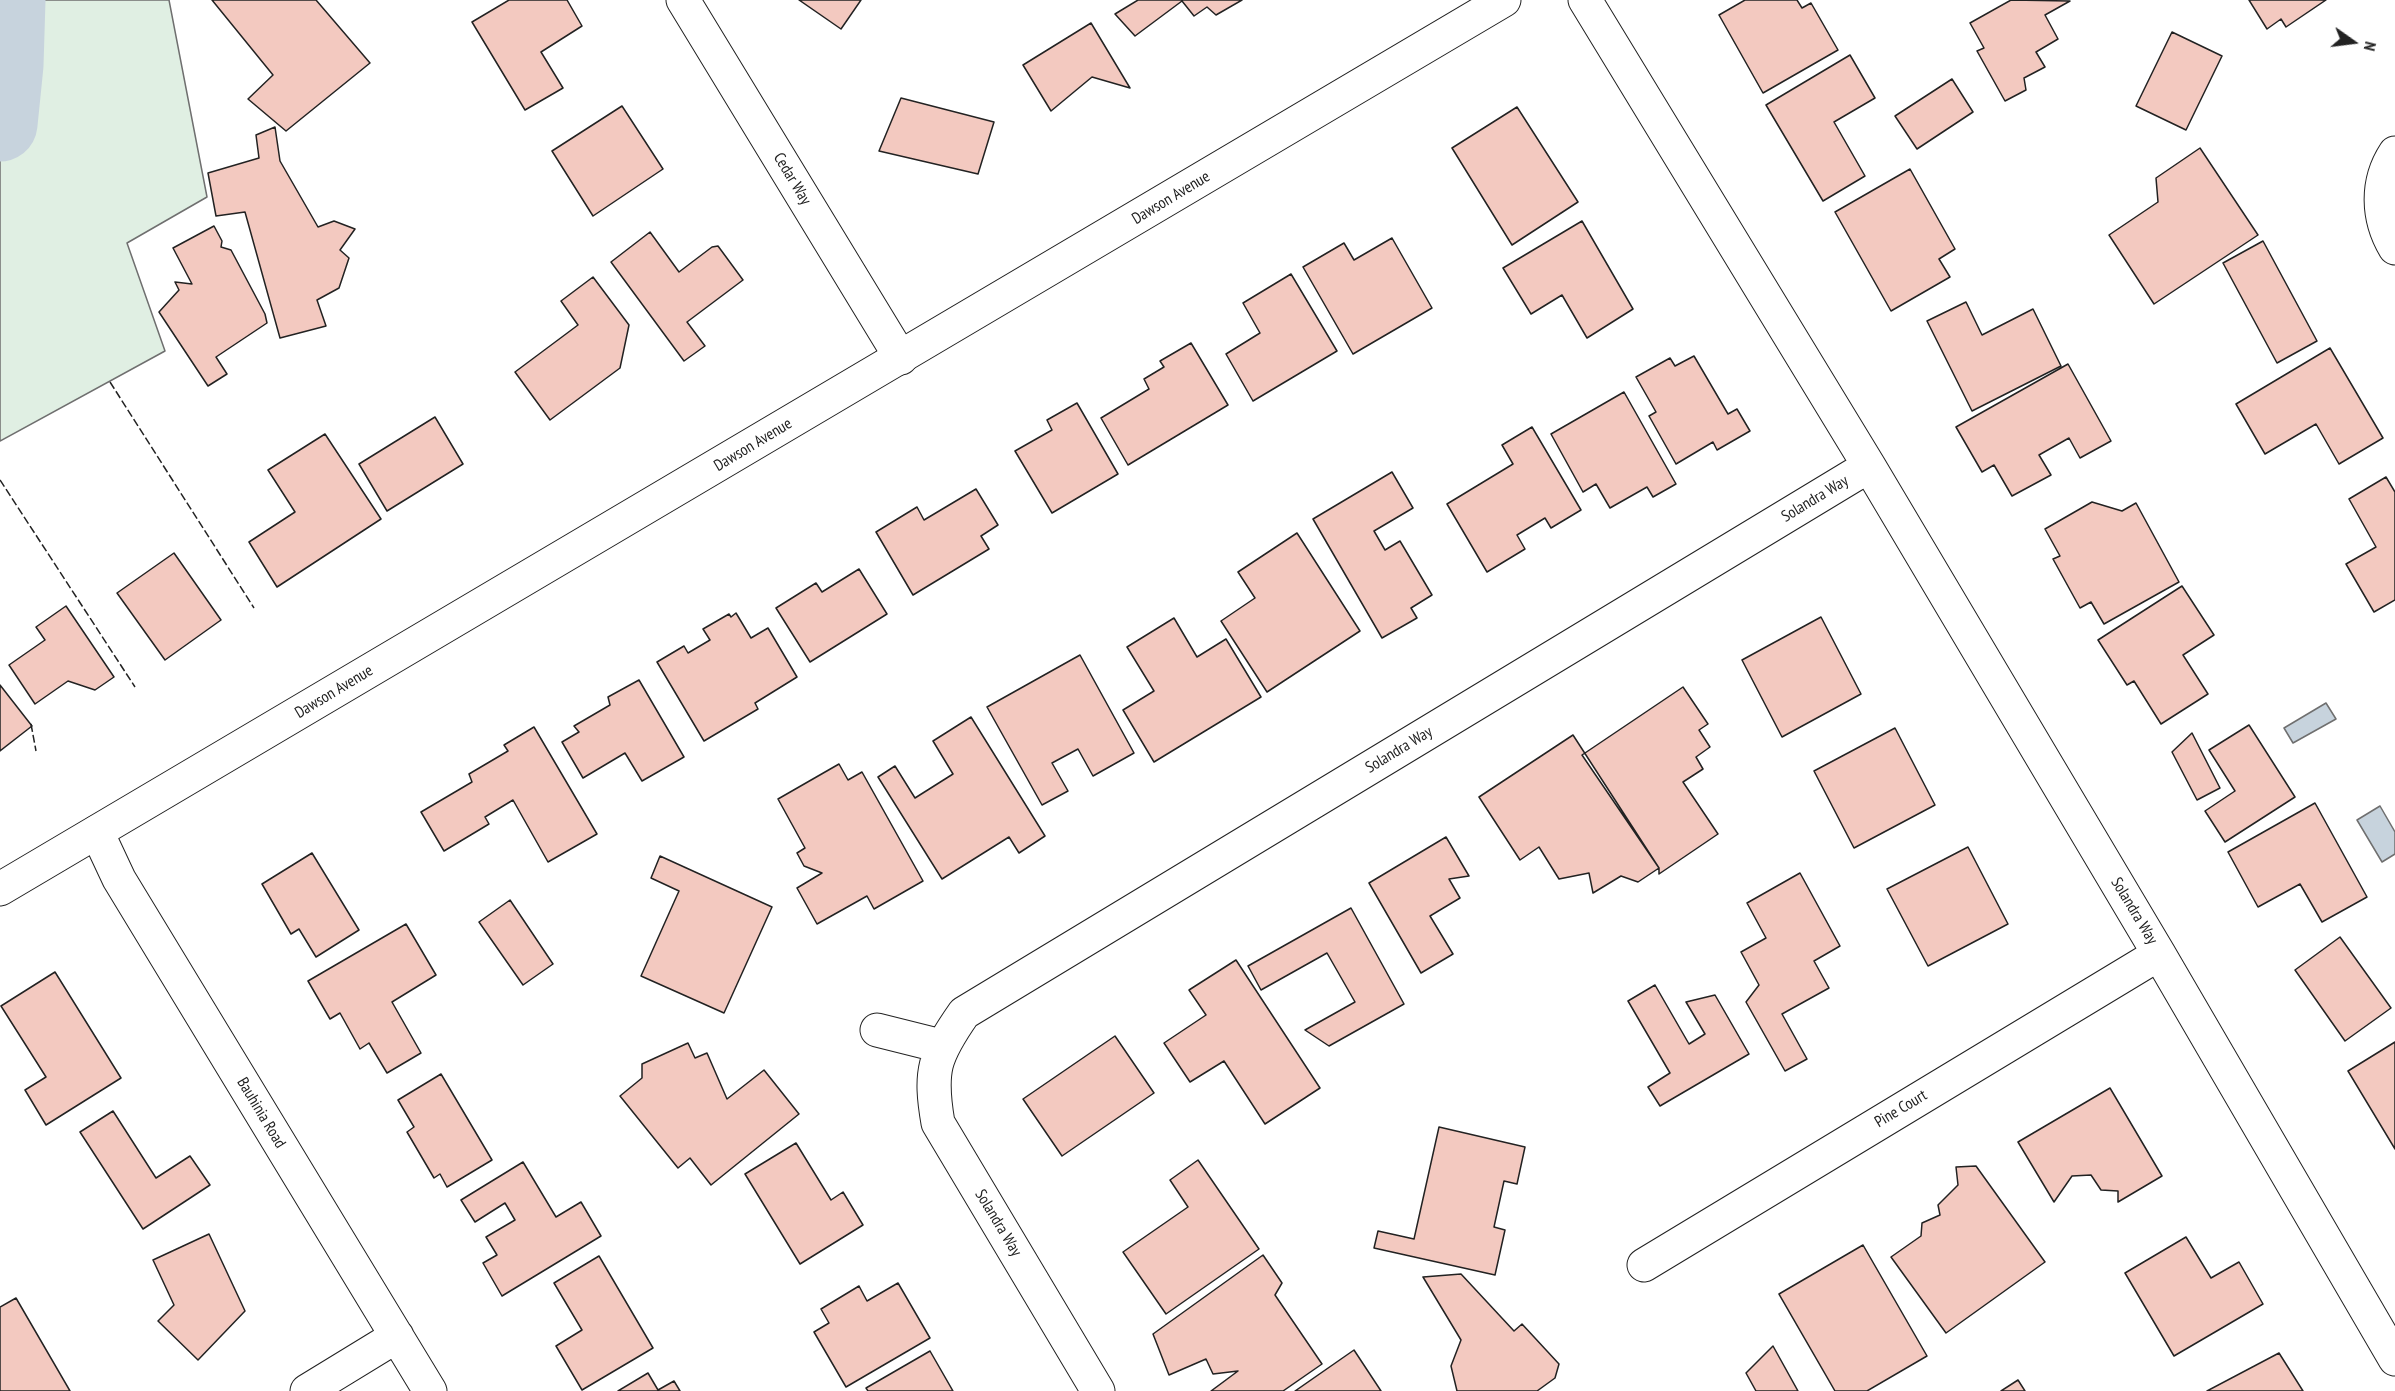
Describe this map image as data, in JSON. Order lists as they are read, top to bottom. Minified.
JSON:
{"streets":{"street":["Cedar Way","Dawson Avenue","Solandra Way","Pine Court","Bauhinia Road"]},"crossings":[["Cedar Way","Dawson Avenue"],["Dawson Avenue","Bauhinia Road"],["Solandra Way","Pine Court"]],"north":"right"}
